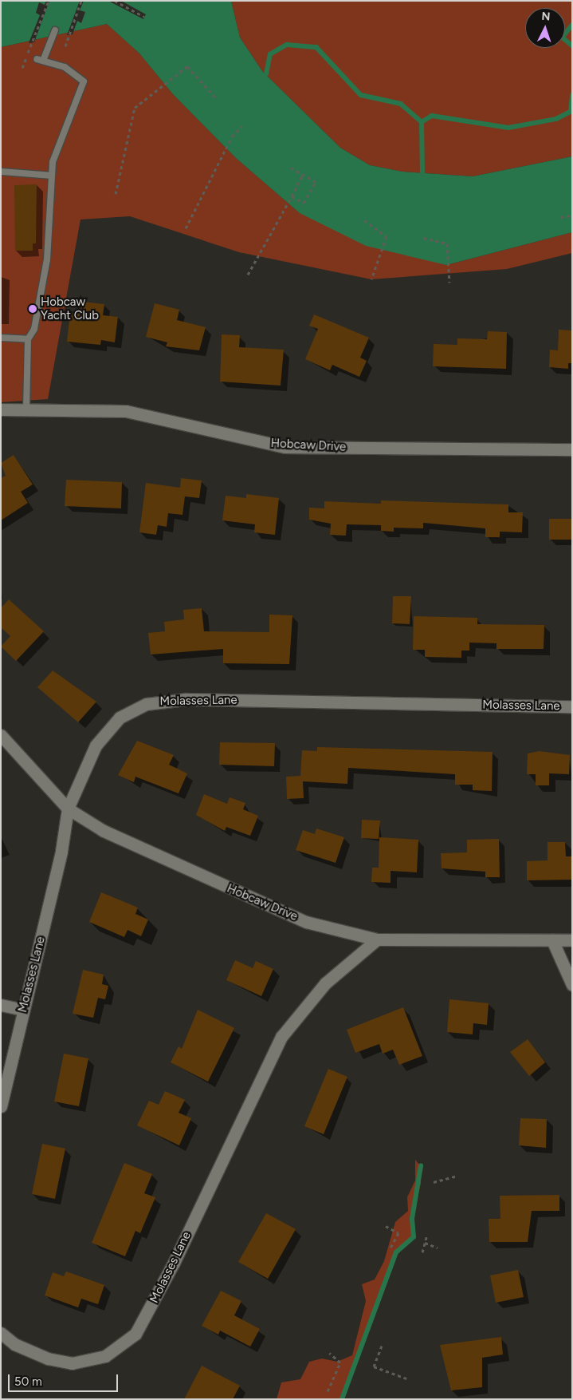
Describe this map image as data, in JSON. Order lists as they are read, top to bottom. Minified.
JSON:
{"streets":{"street":["Hobcaw Drive","Molasses Lane"]},"crossings":[["Hobcaw Drive","Molasses Lane"]],"places":["Hobcaw Yacht Club"],"scale_bar":"50 m","north":"top"}
